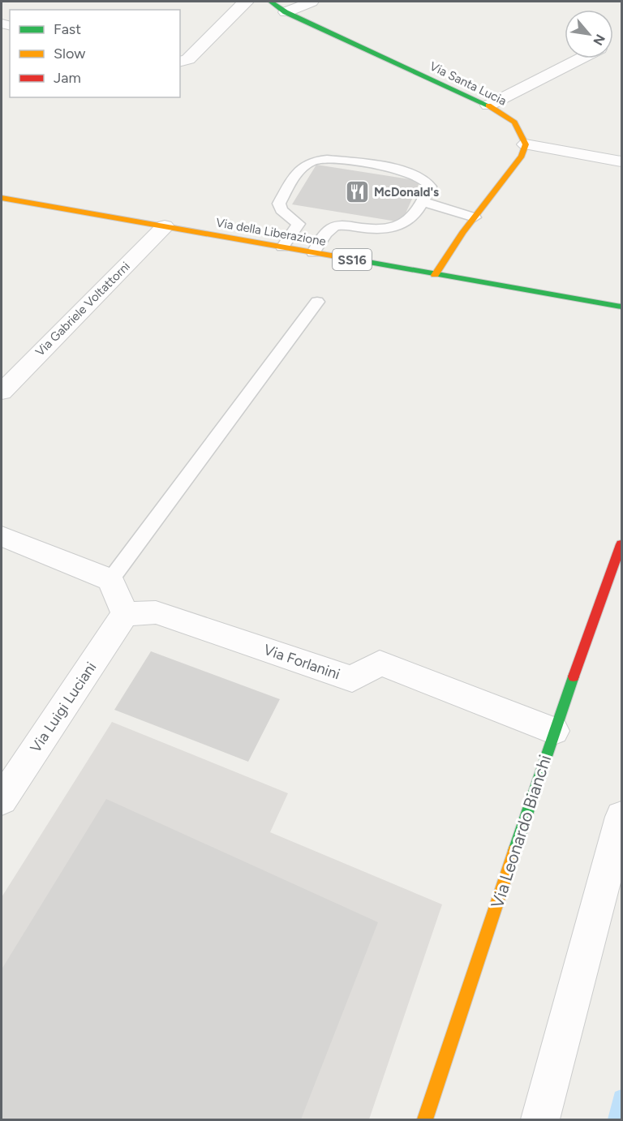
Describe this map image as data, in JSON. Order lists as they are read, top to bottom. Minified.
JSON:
{"streets":{"main road":["Via Santa Lucia","Via della Liberazione","SS16","Via Leonardo Bianchi"],"street":["Via Gabriele Voltattorni","Via Forlanini","Via Luigi Luciani"]},"crossings":[["Via della Liberazione","Via Gabriele Voltattorni"],["Via Forlanini","Via Luigi Luciani"],["Via Forlanini","Via Leonardo Bianchi"]],"places":{"restaurant":["McDonald's"]},"legend":["Fast","Slow","Jam"],"north":"bottom right"}
